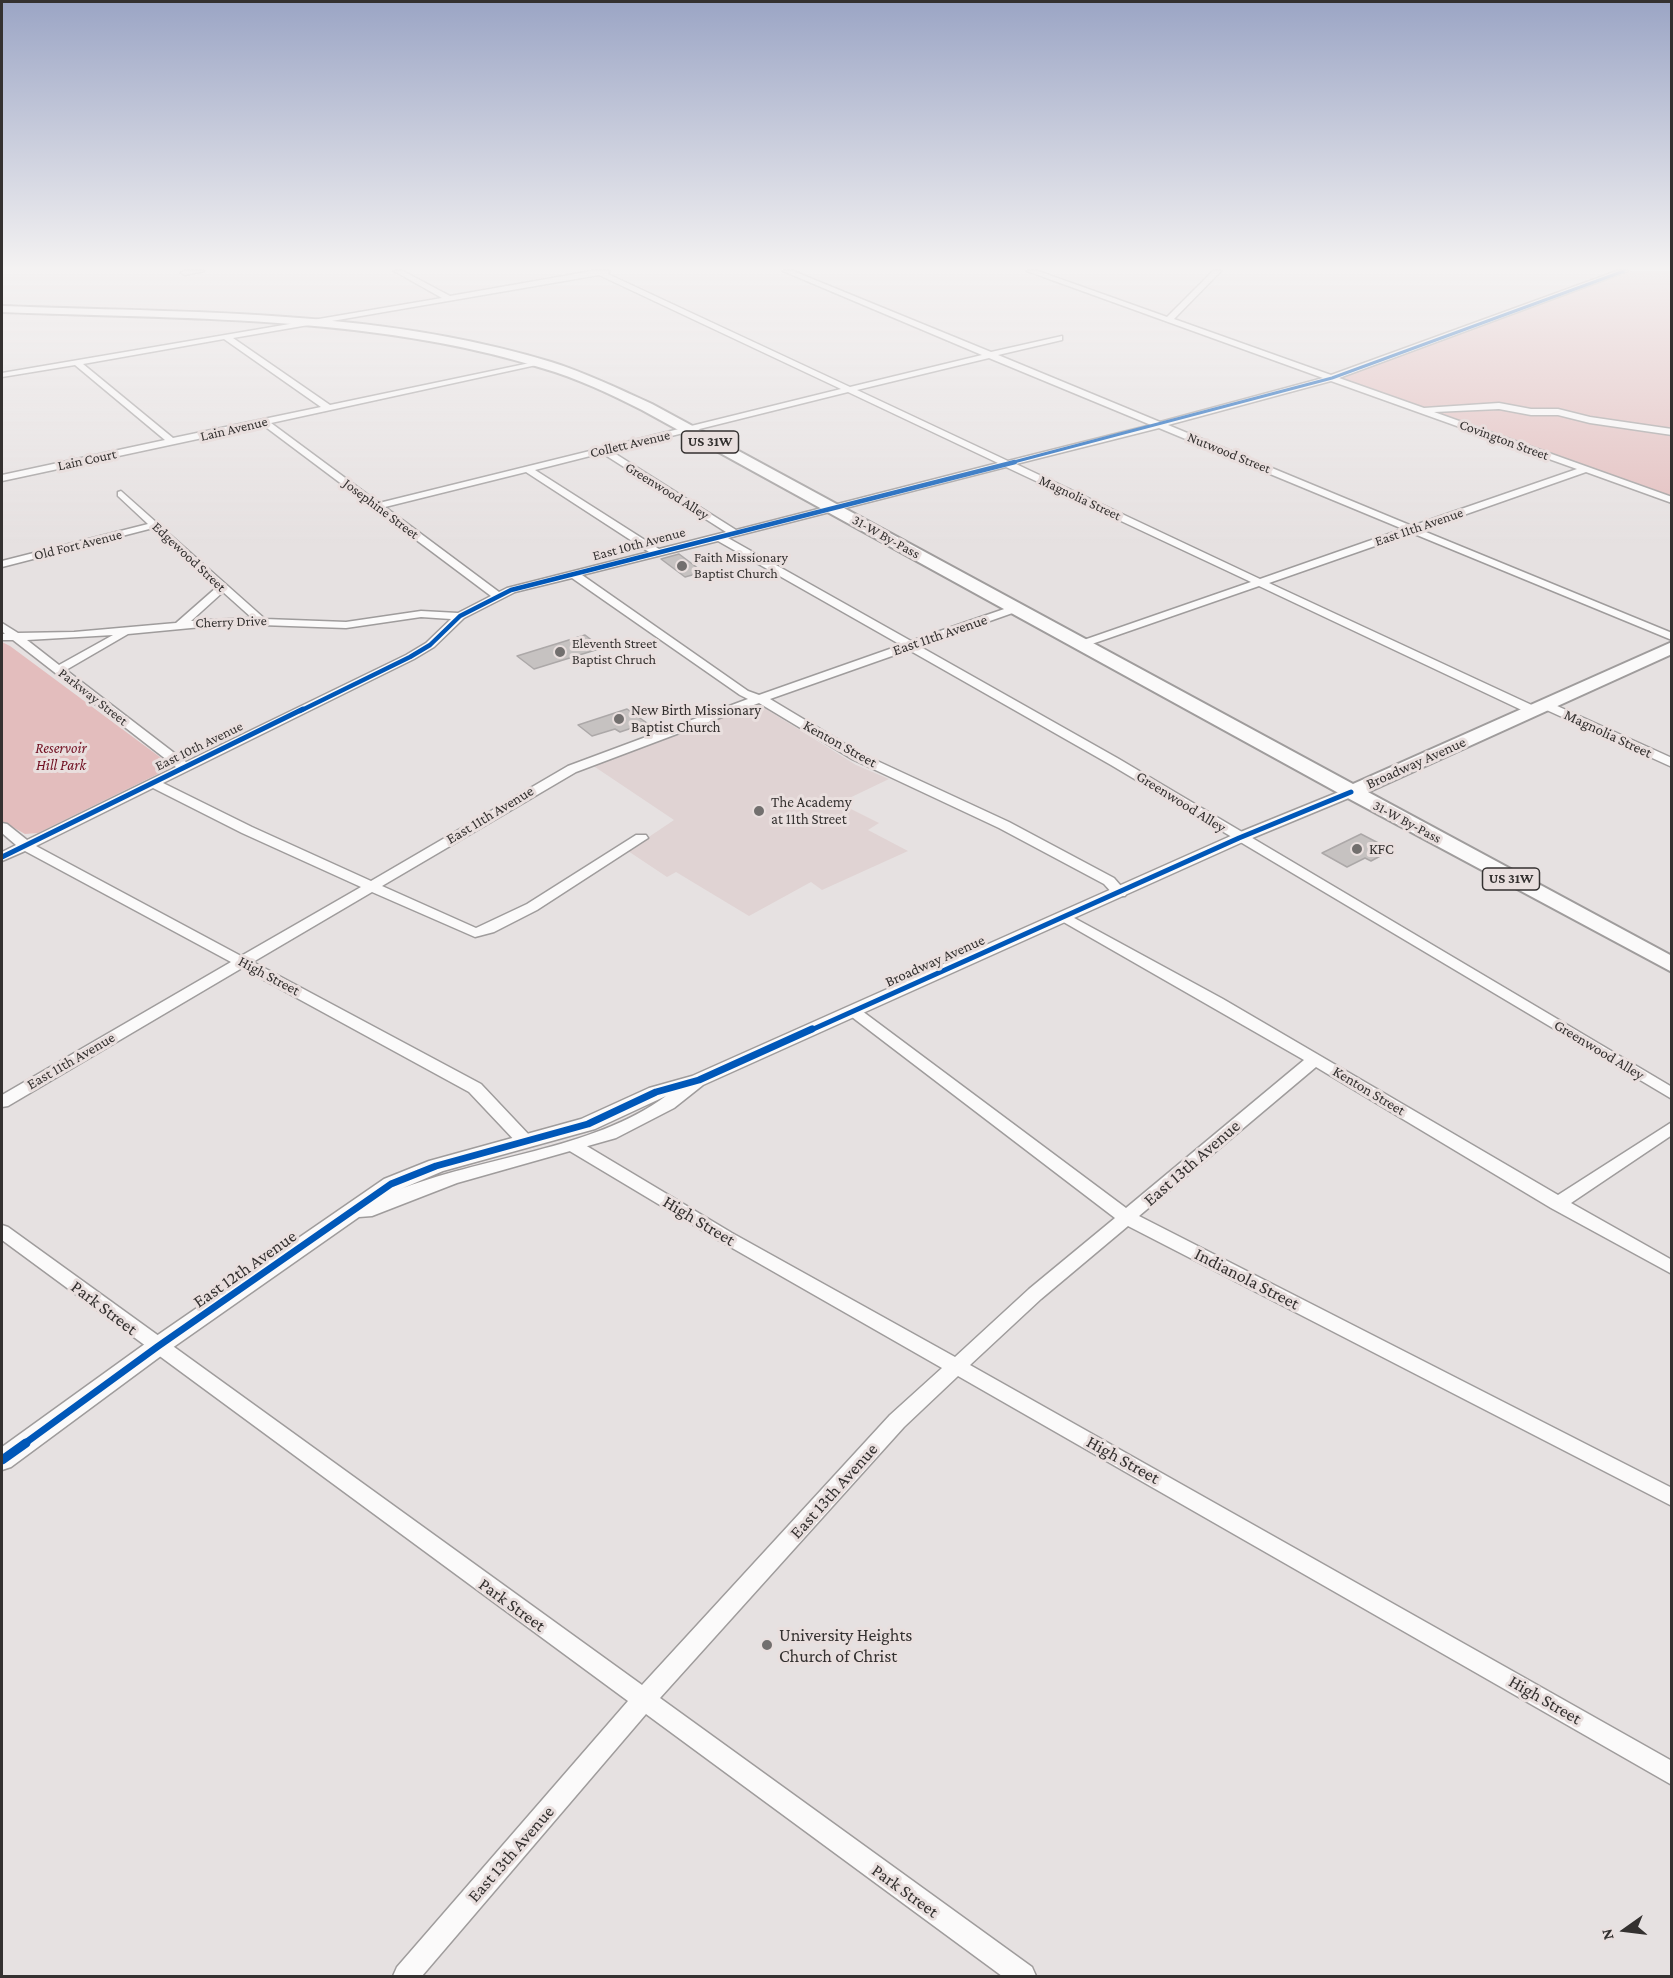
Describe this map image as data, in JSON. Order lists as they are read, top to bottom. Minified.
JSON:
{"streets":{"main road":["US 31W","31-W By-Pass","Broadway Avenue"],"street":["Lain Avenue","Covington Street","Collett Avenue","Nutwood Street","Lain Court","Greenwood Alley","Magnolia Street","Josephine Street","East 11th Avenue","East 10th Avenue","Old Fort Avenue","Edgewood Street","Cherry Drive","Parkway Street","Kenton Street","High Street","East 13th Avenue","East 12th Avenue","Indianola Street","Park Street"]},"crossings":[["Lain Avenue","Lain Court"],["Lain Avenue","Josephine Street"],["Covington Street","East 11th Avenue"],["Covington Street","East 10th Avenue"],["Collett Avenue","Greenwood Alley"],["Collett Avenue","Magnolia Street"],["Collett Avenue","Josephine Street"],["Collett Avenue","31-W By-Pass"],["Nutwood Street","East 11th Avenue"],["Nutwood Street","East 10th Avenue"],["Greenwood Alley","East 11th Avenue"],["Greenwood Alley","East 10th Avenue"],["Greenwood Alley","Broadway Avenue"],["Magnolia Street","East 11th Avenue"],["Magnolia Street","East 10th Avenue"],["Magnolia Street","Broadway Avenue"],["Josephine Street","East 10th Avenue"],["East 11th Avenue","31-W By-Pass"],["East 11th Avenue","Kenton Street"],["East 11th Avenue","High Street"],["31-W By-Pass","East 10th Avenue"],["31-W By-Pass","Broadway Avenue"],["East 10th Avenue","Cherry Drive"],["East 10th Avenue","Parkway Street"],["East 10th Avenue","Kenton Street"],["East 10th Avenue","High Street"],["Old Fort Avenue","Edgewood Street"],["Edgewood Street","Cherry Drive"],["Cherry Drive","Parkway Street"],["Kenton Street","Broadway Avenue"],["Kenton Street","East 13th Avenue"],["Broadway Avenue","High Street"],["Broadway Avenue","East 12th Avenue"],["Broadway Avenue","Indianola Street"],["High Street","East 13th Avenue"],["High Street","East 12th Avenue"],["East 13th Avenue","Indianola Street"],["East 13th Avenue","Park Street"],["East 12th Avenue","Park Street"]],"parks":["Reservoir Hill Park"],"places":["Faith Missionary Baptist Church","Eleventh Street Baptist Chruch","New Birth Missionary Baptist Church","The Academy at 11th Street","KFC","University Heights Church of Christ"],"north":"left"}
